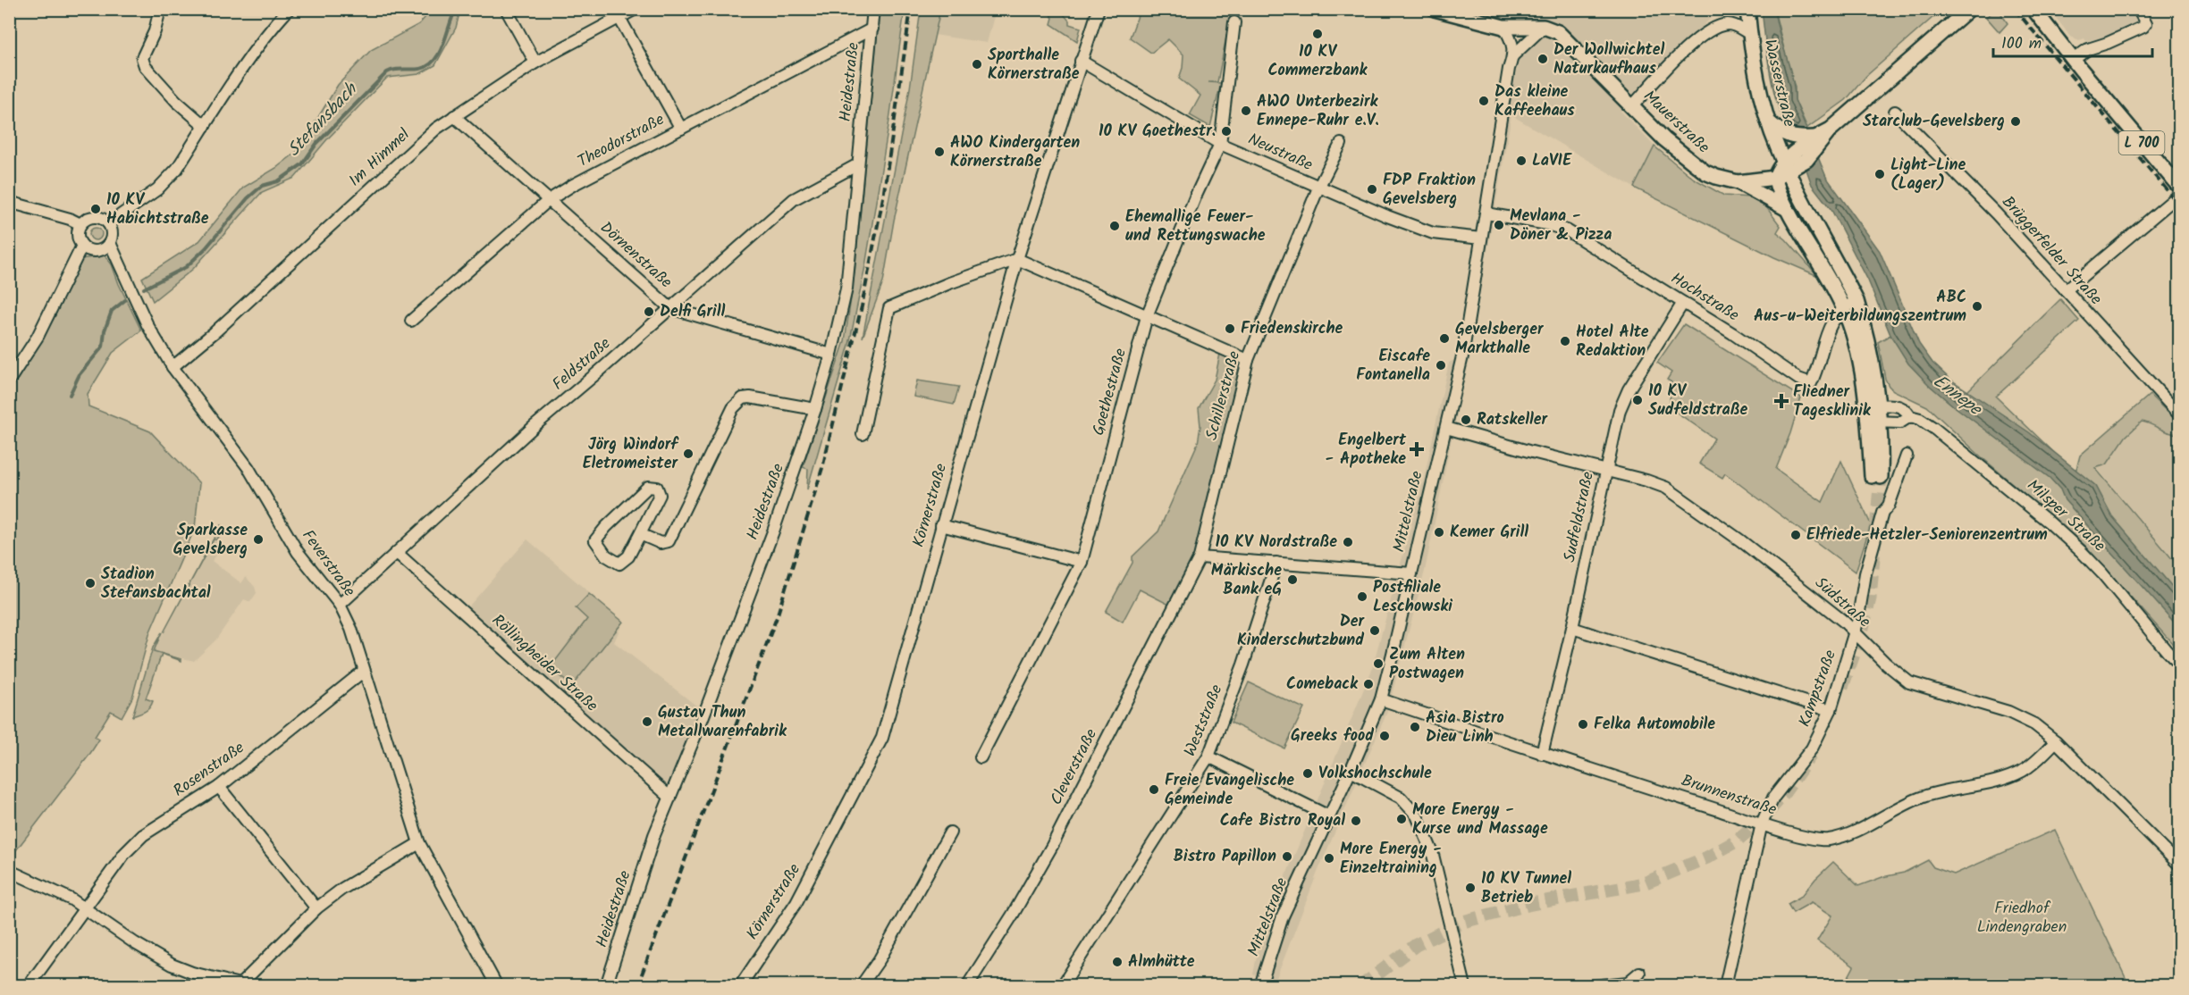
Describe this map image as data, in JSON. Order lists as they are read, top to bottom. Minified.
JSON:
{"streets":{"main road":["Wasserstraße","Mauerstraße","L 700"],"street":["Heidestraße","Theodorstraße","Neustraße","Im Himmel","Brüggerfelder Straße","Dörnenstraße","Hochstraße","Feldstraße","Goethestraße","Schillerstraße","Körnerstraße","Mittelstraße","Milsper Straße","Sudfeldstraße","Feverstraße","Südstraße","Röllingheider Straße","Kampstraße","Weststraße","Cleverstraße","Rosenstraße","Brunnenstraße"]},"crossings":[["Heidestraße","Theodorstraße"],["Heidestraße","Dörnenstraße"],["Heidestraße","Feldstraße"],["Heidestraße","Röllingheider Straße"],["Theodorstraße","Dörnenstraße"],["Neustraße","Goethestraße"],["Neustraße","Schillerstraße"],["Neustraße","Körnerstraße"],["Neustraße","Mittelstraße"],["Im Himmel","Dörnenstraße"],["Im Himmel","Feverstraße"],["Dörnenstraße","Feldstraße"],["Hochstraße","Mittelstraße"],["Hochstraße","Sudfeldstraße"],["Feldstraße","Feverstraße"],["Feldstraße","Röllingheider Straße"],["Schillerstraße","Cleverstraße"],["Mittelstraße","Südstraße"],["Mittelstraße","Brunnenstraße"],["Sudfeldstraße","Südstraße"],["Sudfeldstraße","Brunnenstraße"],["Feverstraße","Rosenstraße"],["Südstraße","Kampstraße"],["Südstraße","Brunnenstraße"],["Kampstraße","Brunnenstraße"]],"water":["Stefansbach","Ennepe"],"parks":["Friedhof Lindengraben"],"places":{"other":["10 KV Commerzbank","Der Wollwichtel Naturkaufhaus","Sporthalle Körnerstraße","Das kleine Kaffeehaus","AWO Unterbezirk Ennepe-Ruhr e.V.","Starclub-Gevelsberg","10 KV Goethestr.","AWO Kindergarten Körnerstraße","LaVIE","Light-Line (Lager)","FDP Fraktion Gevelsberg","10 KV Habichtstraße","Mevlana - Döner & Pizza","Ehemallige Feuer- und Rettungswache","ABC Aus-u-Weiterbildungszentrum","Delfi Grill","Friedenskirche","Gevelsberger Markthalle","Hotel Alte Redaktion","Eiscafe Fontanella","10 KV Sudfeldstraße","Ratskeller","Jörg Windorf Eletromeister","Kemer Grill","Elfriede-Hetzler-Seniorenzentrum","Sparkasse Gevelsberg","10 KV Nordstraße","Märkische Bank eG","Stadion Stefansbachtal","Postfiliale Leschowski","Der Kinderschutzbund","Zum Alten Postwagen","Comeback","Gustav Thun Metallwarenfabrik","Felka Automobile","Asia Bistro Dieu Linh","Greeks food","Volkshochschule","Freie Evangelische Gemeinde","More Energy - Kurse und Massage","Cafe Bistro Royal","Bistro Papillon","More Energy - Einzeltraining","10 KV Tunnel Betrieb","Almhütte"],"health":["Fliedner Tagesklinik","Engelbert - Apotheke"]},"scale_bar":"100 m"}
